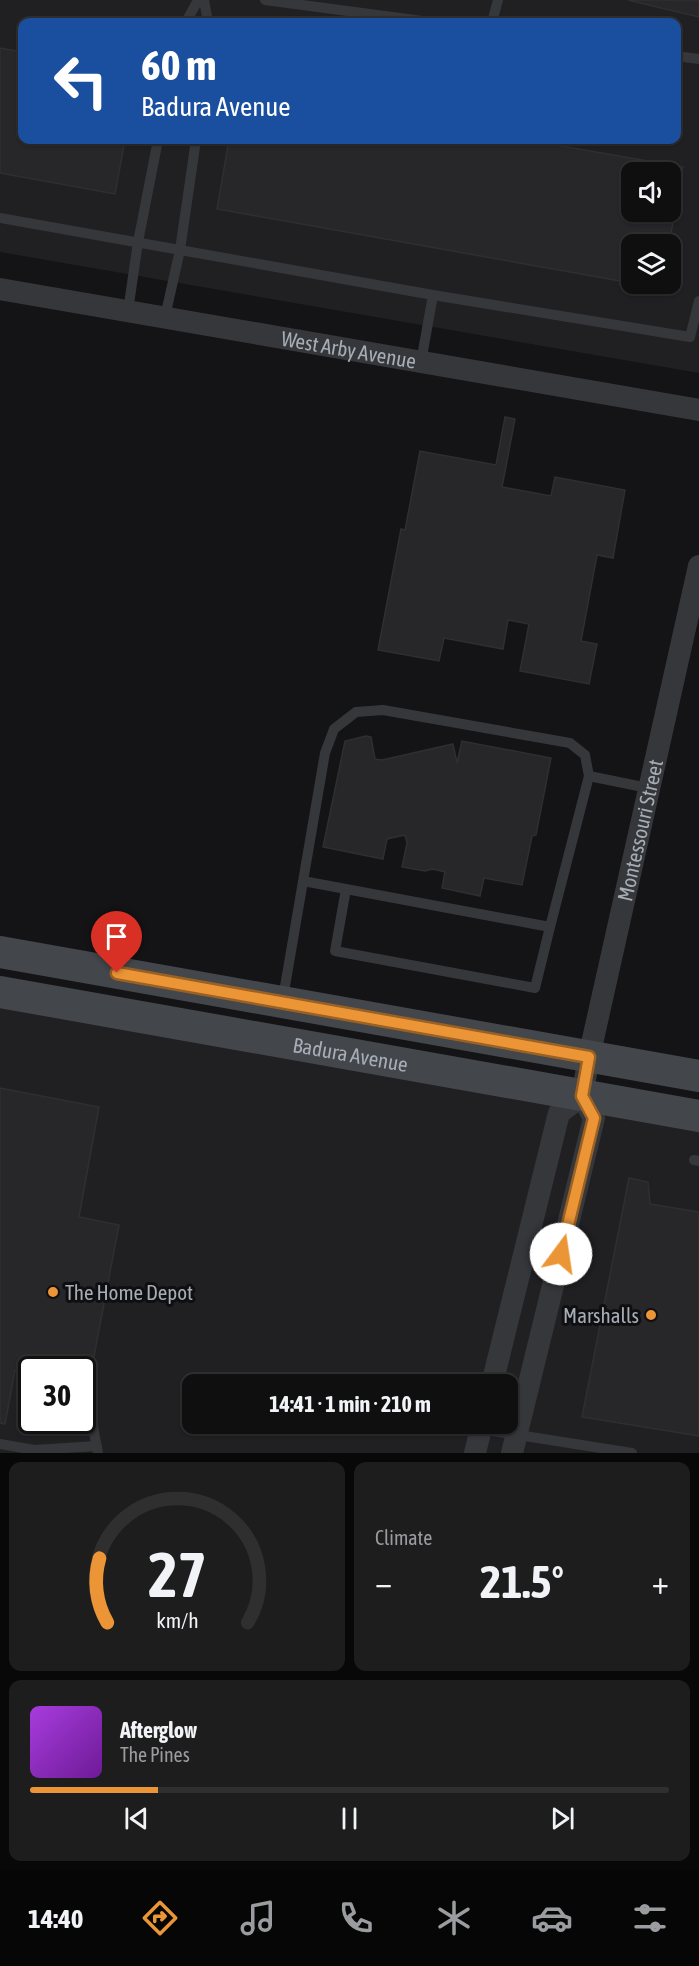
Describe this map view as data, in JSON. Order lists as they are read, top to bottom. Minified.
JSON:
{"streets":{"main road":["Badura Avenue"],"street":["West Arby Avenue","Montessouri Street"]},"crossings":[["Montessouri Street","Badura Avenue"]],"places":["The Home Depot","Marshalls"],"page":{"turn":["60 m","Badura Avenue"],"limit":"30","trip":"14:41 · 1 min · 210 m","tile":"Climate","heat":["−","21.5°","+"],"song":["Afterglow","The Pines"],"tabs":"14:40","gauge":["27","km/h"]}}
